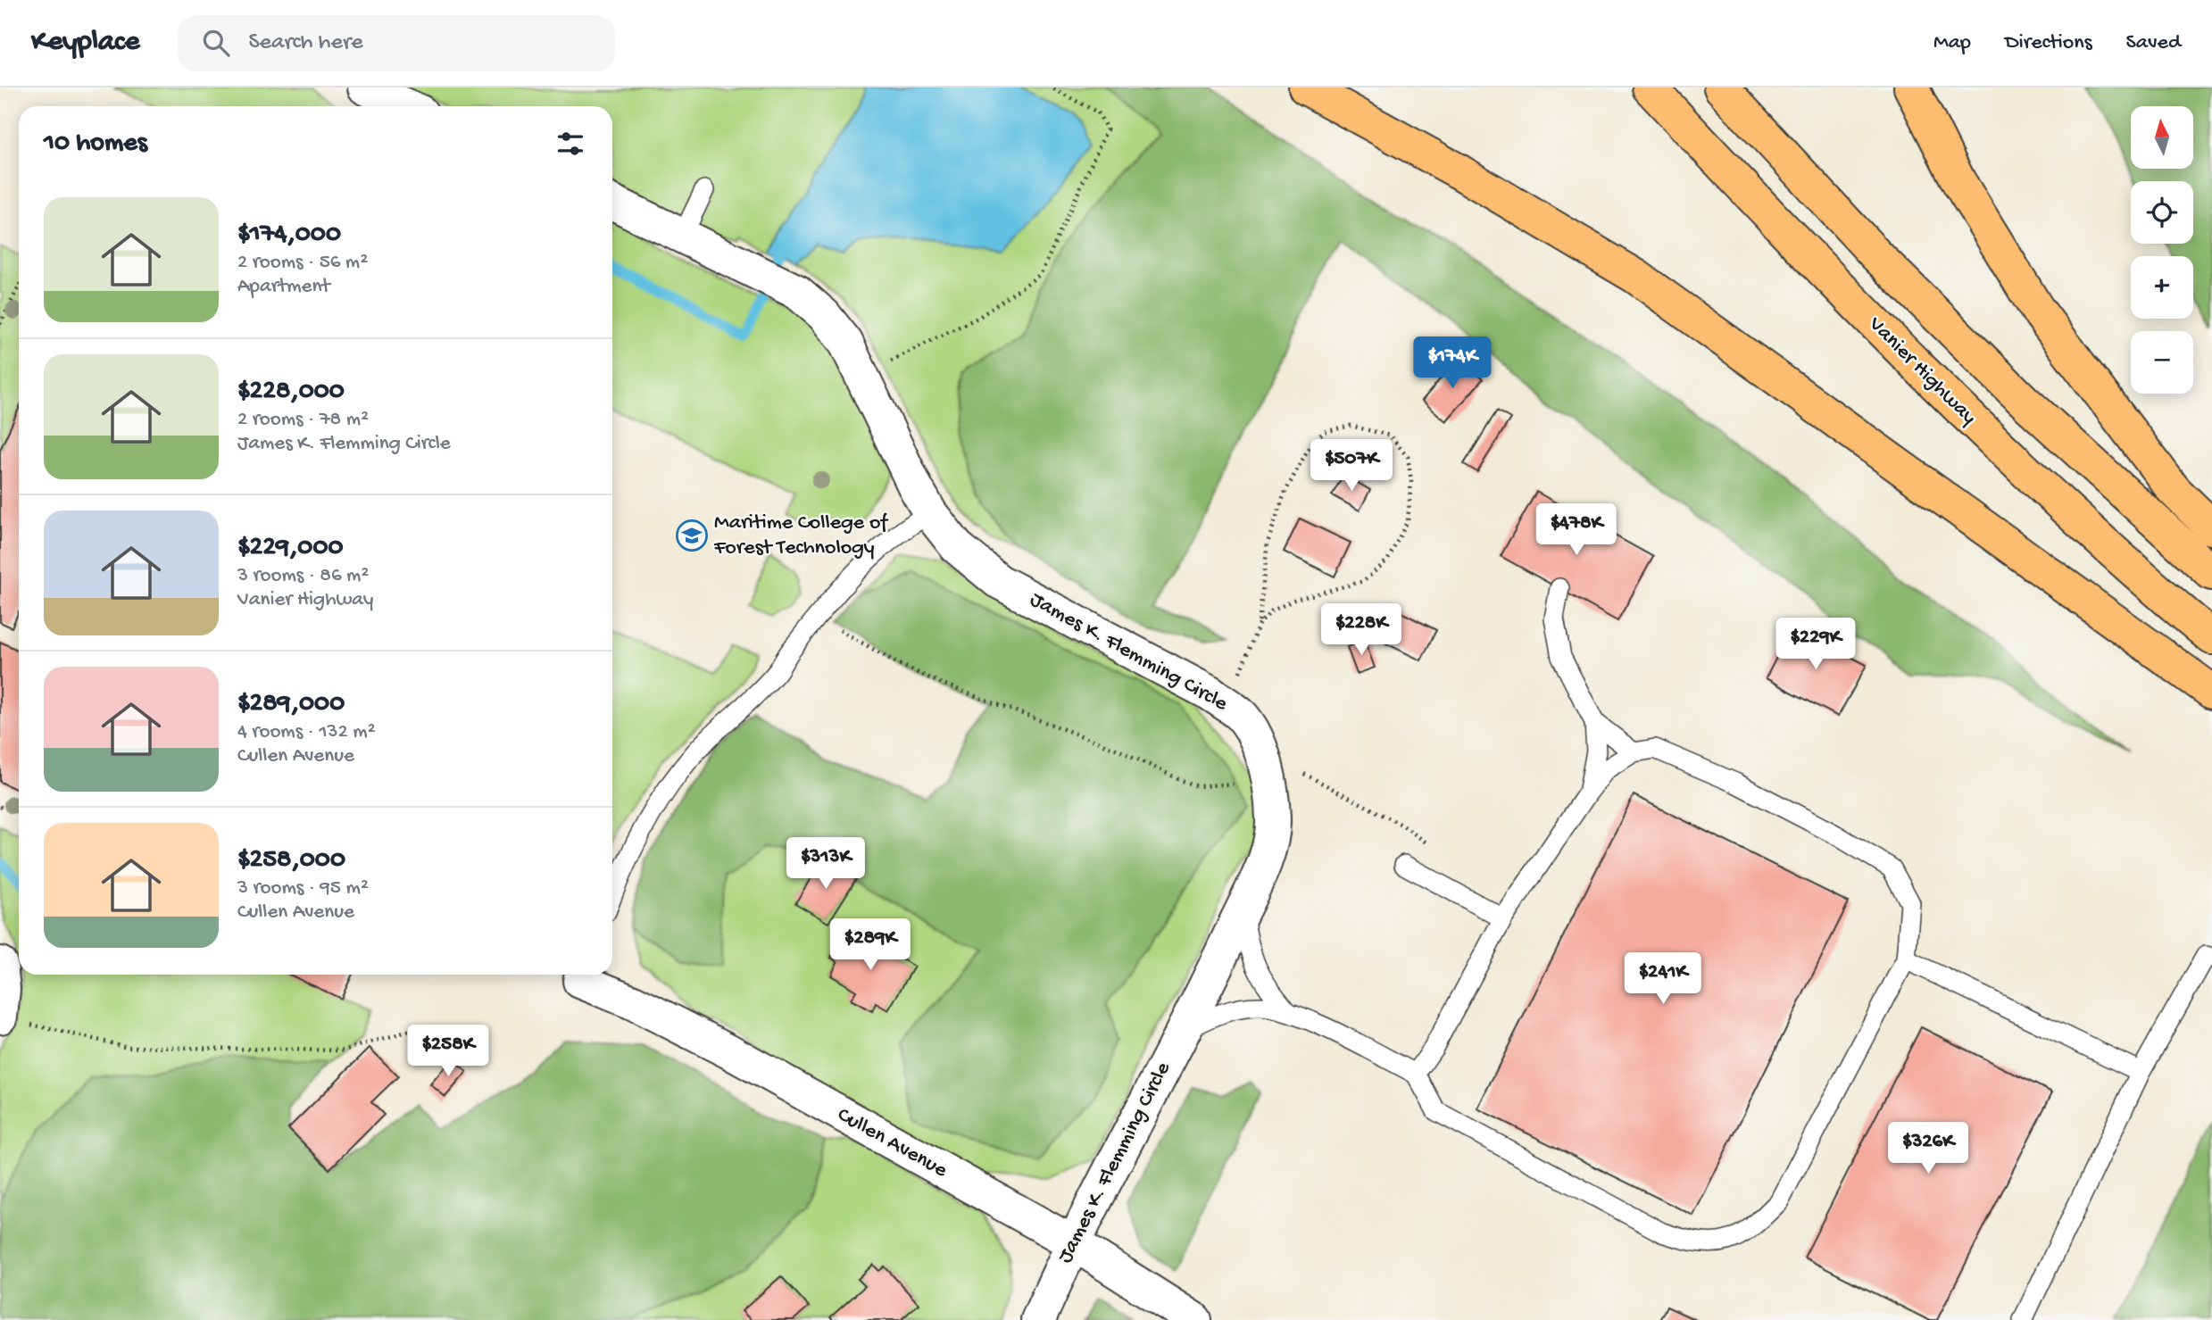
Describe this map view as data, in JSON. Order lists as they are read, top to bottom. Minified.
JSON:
{"streets":{"highway":["Vanier Highway"],"street":["James K. Flemming Circle","Cullen Avenue"]},"crossings":[["James K. Flemming Circle","Cullen Avenue"]],"places":{"school or university":["Maritime College of Forest Technology"]},"north":"top","page":{"header":"Keyplace","search":"Search here","nav":["Map","Directions","Saved"],"map_buttons":["+","−"],"heading":"10 homes","list":[{"name":"$174,000","note":"2 rooms · 56 m² · Apartment"},{"name":"$228,000","note":"2 rooms · 78 m² · James K. Flemming Circle"},{"name":"$229,000","note":"3 rooms · 86 m² · Vanier Highway"},{"name":"$289,000","note":"4 rooms · 132 m² · Cullen Avenue"},{"name":"$258,000","note":"3 rooms · 95 m² · Cullen Avenue"}],"price":["$174K","$507K","$478K","$228K","$229K","$313K","$289K","$241K","$258K","$326K"]}}
